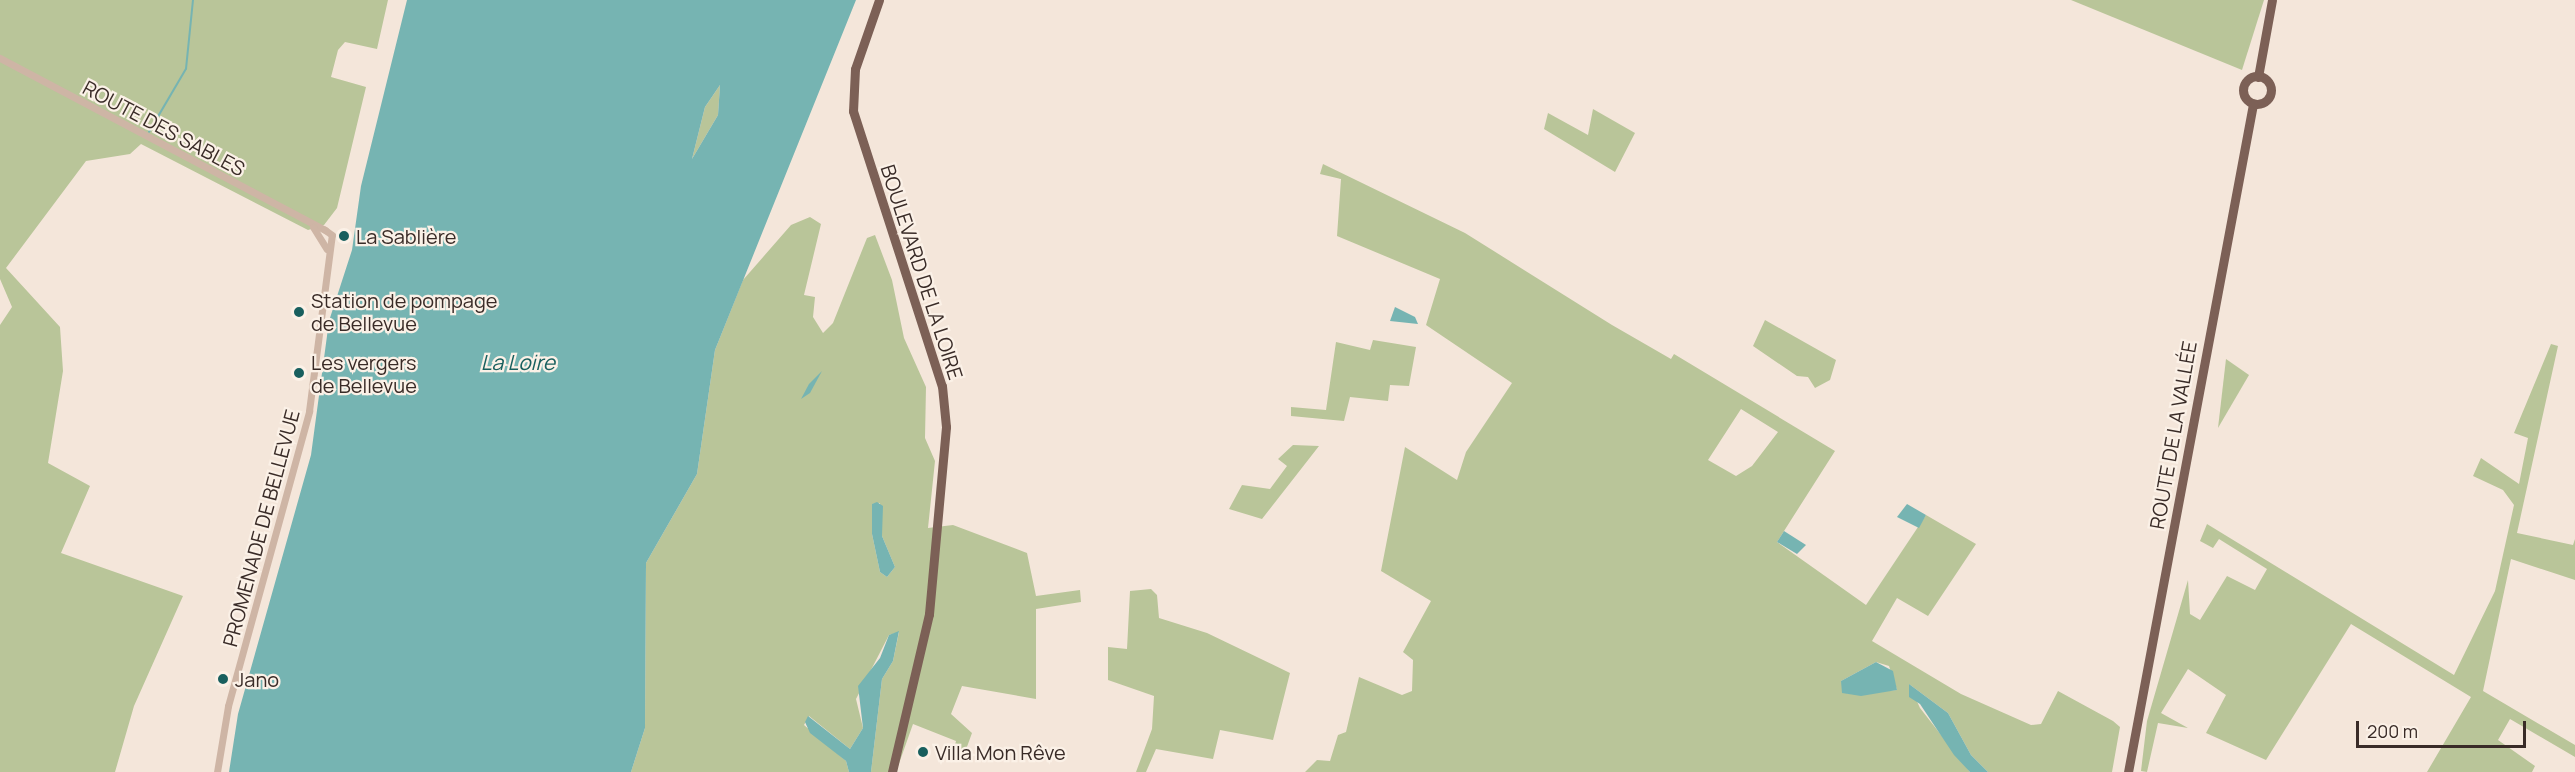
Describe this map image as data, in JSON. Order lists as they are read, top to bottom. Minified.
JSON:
{"streets":{"main road":["BOULEVARD DE LA LOIRE","ROUTE DE LA VALLÉE"],"street":["ROUTE DES SABLES","PROMENADE DE BELLEVUE"]},"crossings":[["ROUTE DES SABLES","PROMENADE DE BELLEVUE"]],"water":["La Loire"],"places":["La Sablière","Station de pompage de Bellevue","Les vergers de Bellevue","Jano","Villa Mon Rêve"],"scale_bar":"200 m"}
